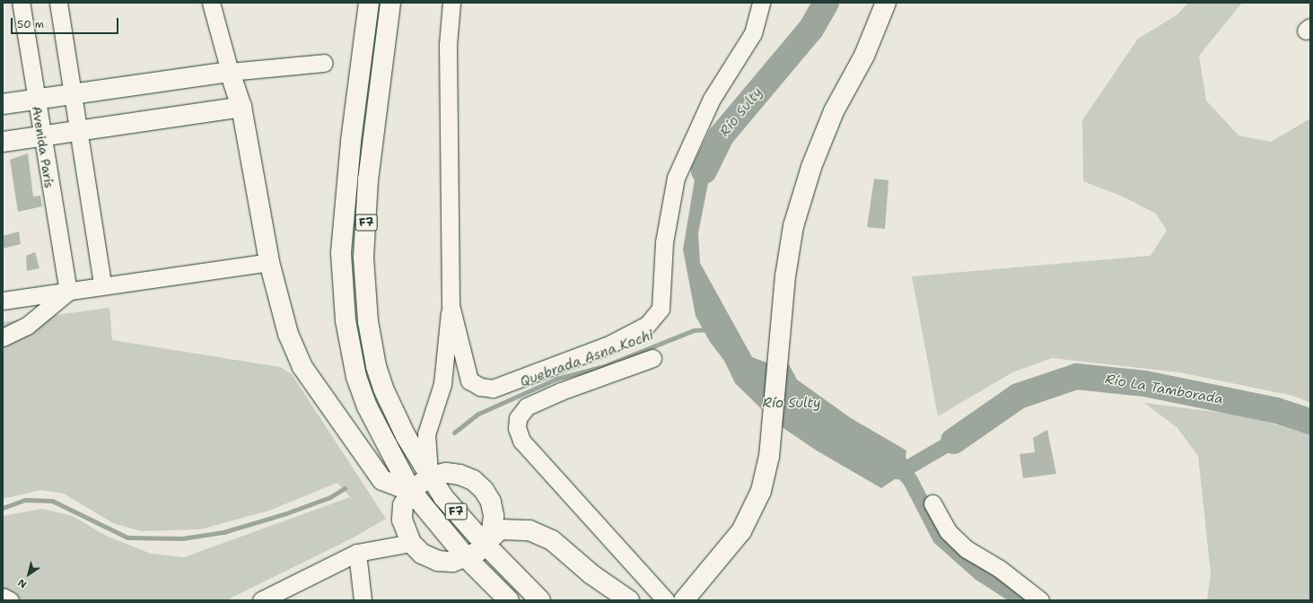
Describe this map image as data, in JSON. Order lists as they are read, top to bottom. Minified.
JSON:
{"streets":{"main road":["F7"],"street":["Avenida París"]},"water":["Río Sulty","Quebrada Asna Kochi","Río La Tamborada"],"scale_bar":"50 m","north":"bottom left"}
